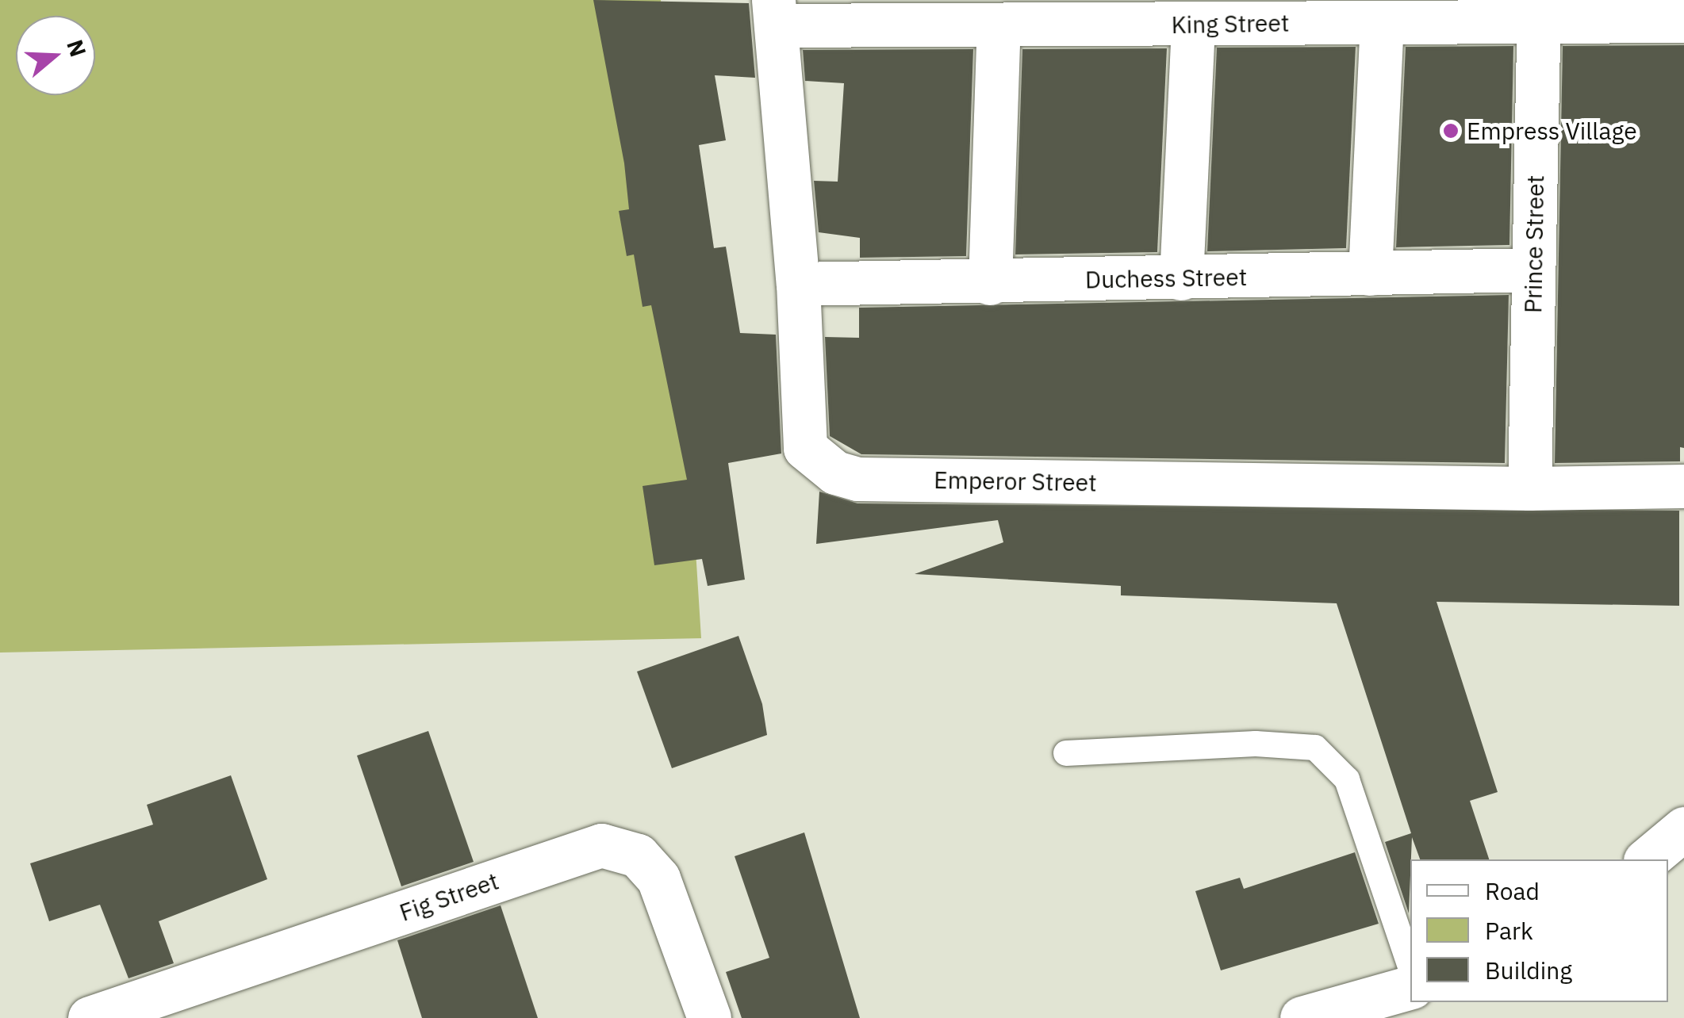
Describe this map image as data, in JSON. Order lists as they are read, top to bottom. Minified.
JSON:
{"streets":{"street":["King Street","Prince Street","Duchess Street","Emperor Street","Fig Street"]},"crossings":[["King Street","Prince Street"],["King Street","Emperor Street"],["Prince Street","Duchess Street"],["Prince Street","Emperor Street"],["Duchess Street","Emperor Street"]],"places":["Empress Village"],"legend":["Road","Park","Building"],"north":"right"}
